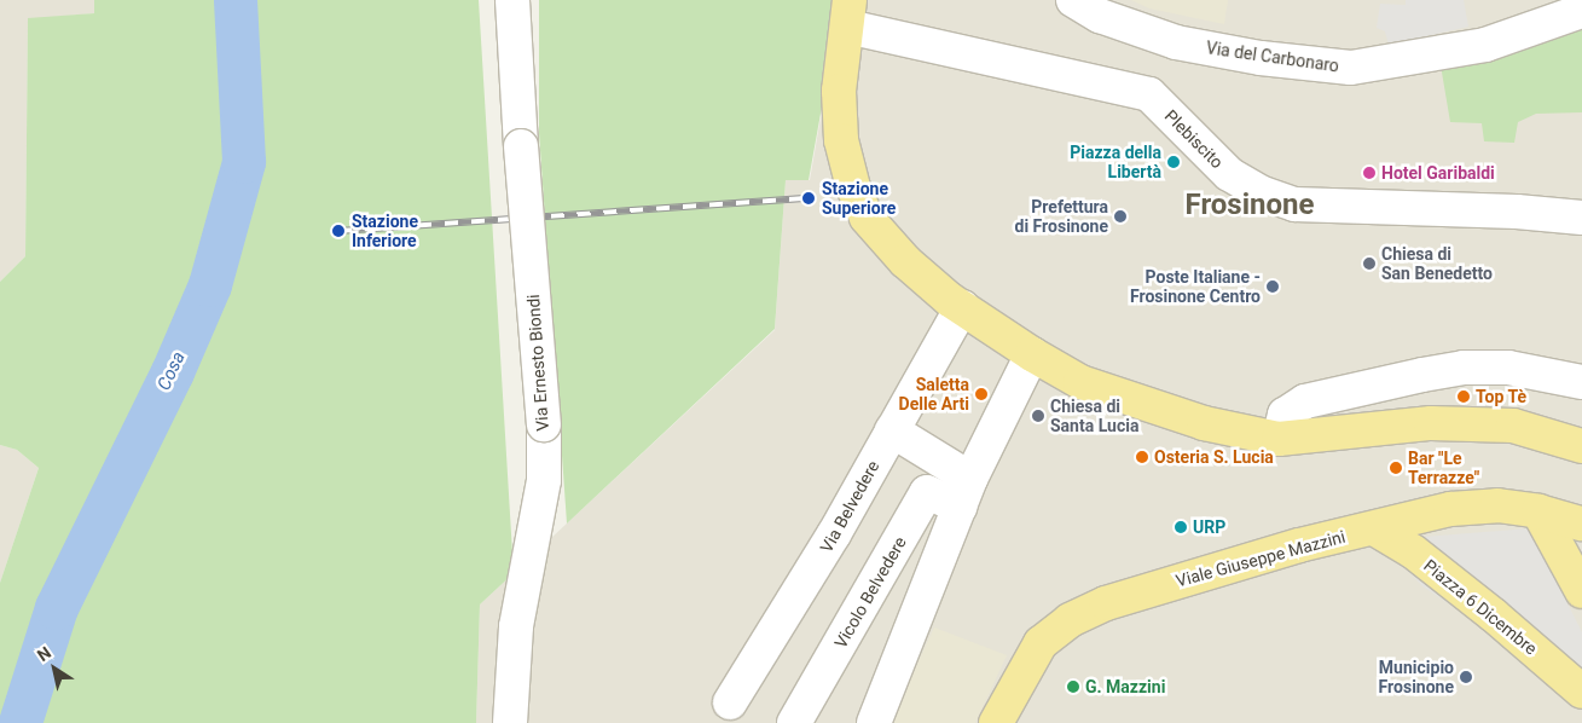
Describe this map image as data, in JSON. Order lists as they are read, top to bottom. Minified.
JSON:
{"streets":{"main road":["Viale Giuseppe Mazzini","Piazza 6 Dicembre"],"street":["Via del Carbonaro","Plebiscito","Via Ernesto Biondi","Via Belvedere","Vicolo Belvedere"]},"crossings":[["Viale Giuseppe Mazzini","Piazza 6 Dicembre"]],"districts":["Frosinone"],"water":["Cosa"],"places":["Piazza della Libertà","Hotel Garibaldi","Stazione Superiore","Prefettura di Frosinone","Stazione Inferiore","Chiesa di San Benedetto","Poste Italiane - Frosinone Centro","Saletta Delle Arti","Top Tè","Chiesa di Santa Lucia","Osteria S. Lucia","Bar \"Le Terrazze\"","URP","Municipio Frosinone","G. Mazzini"],"north":"top left"}
